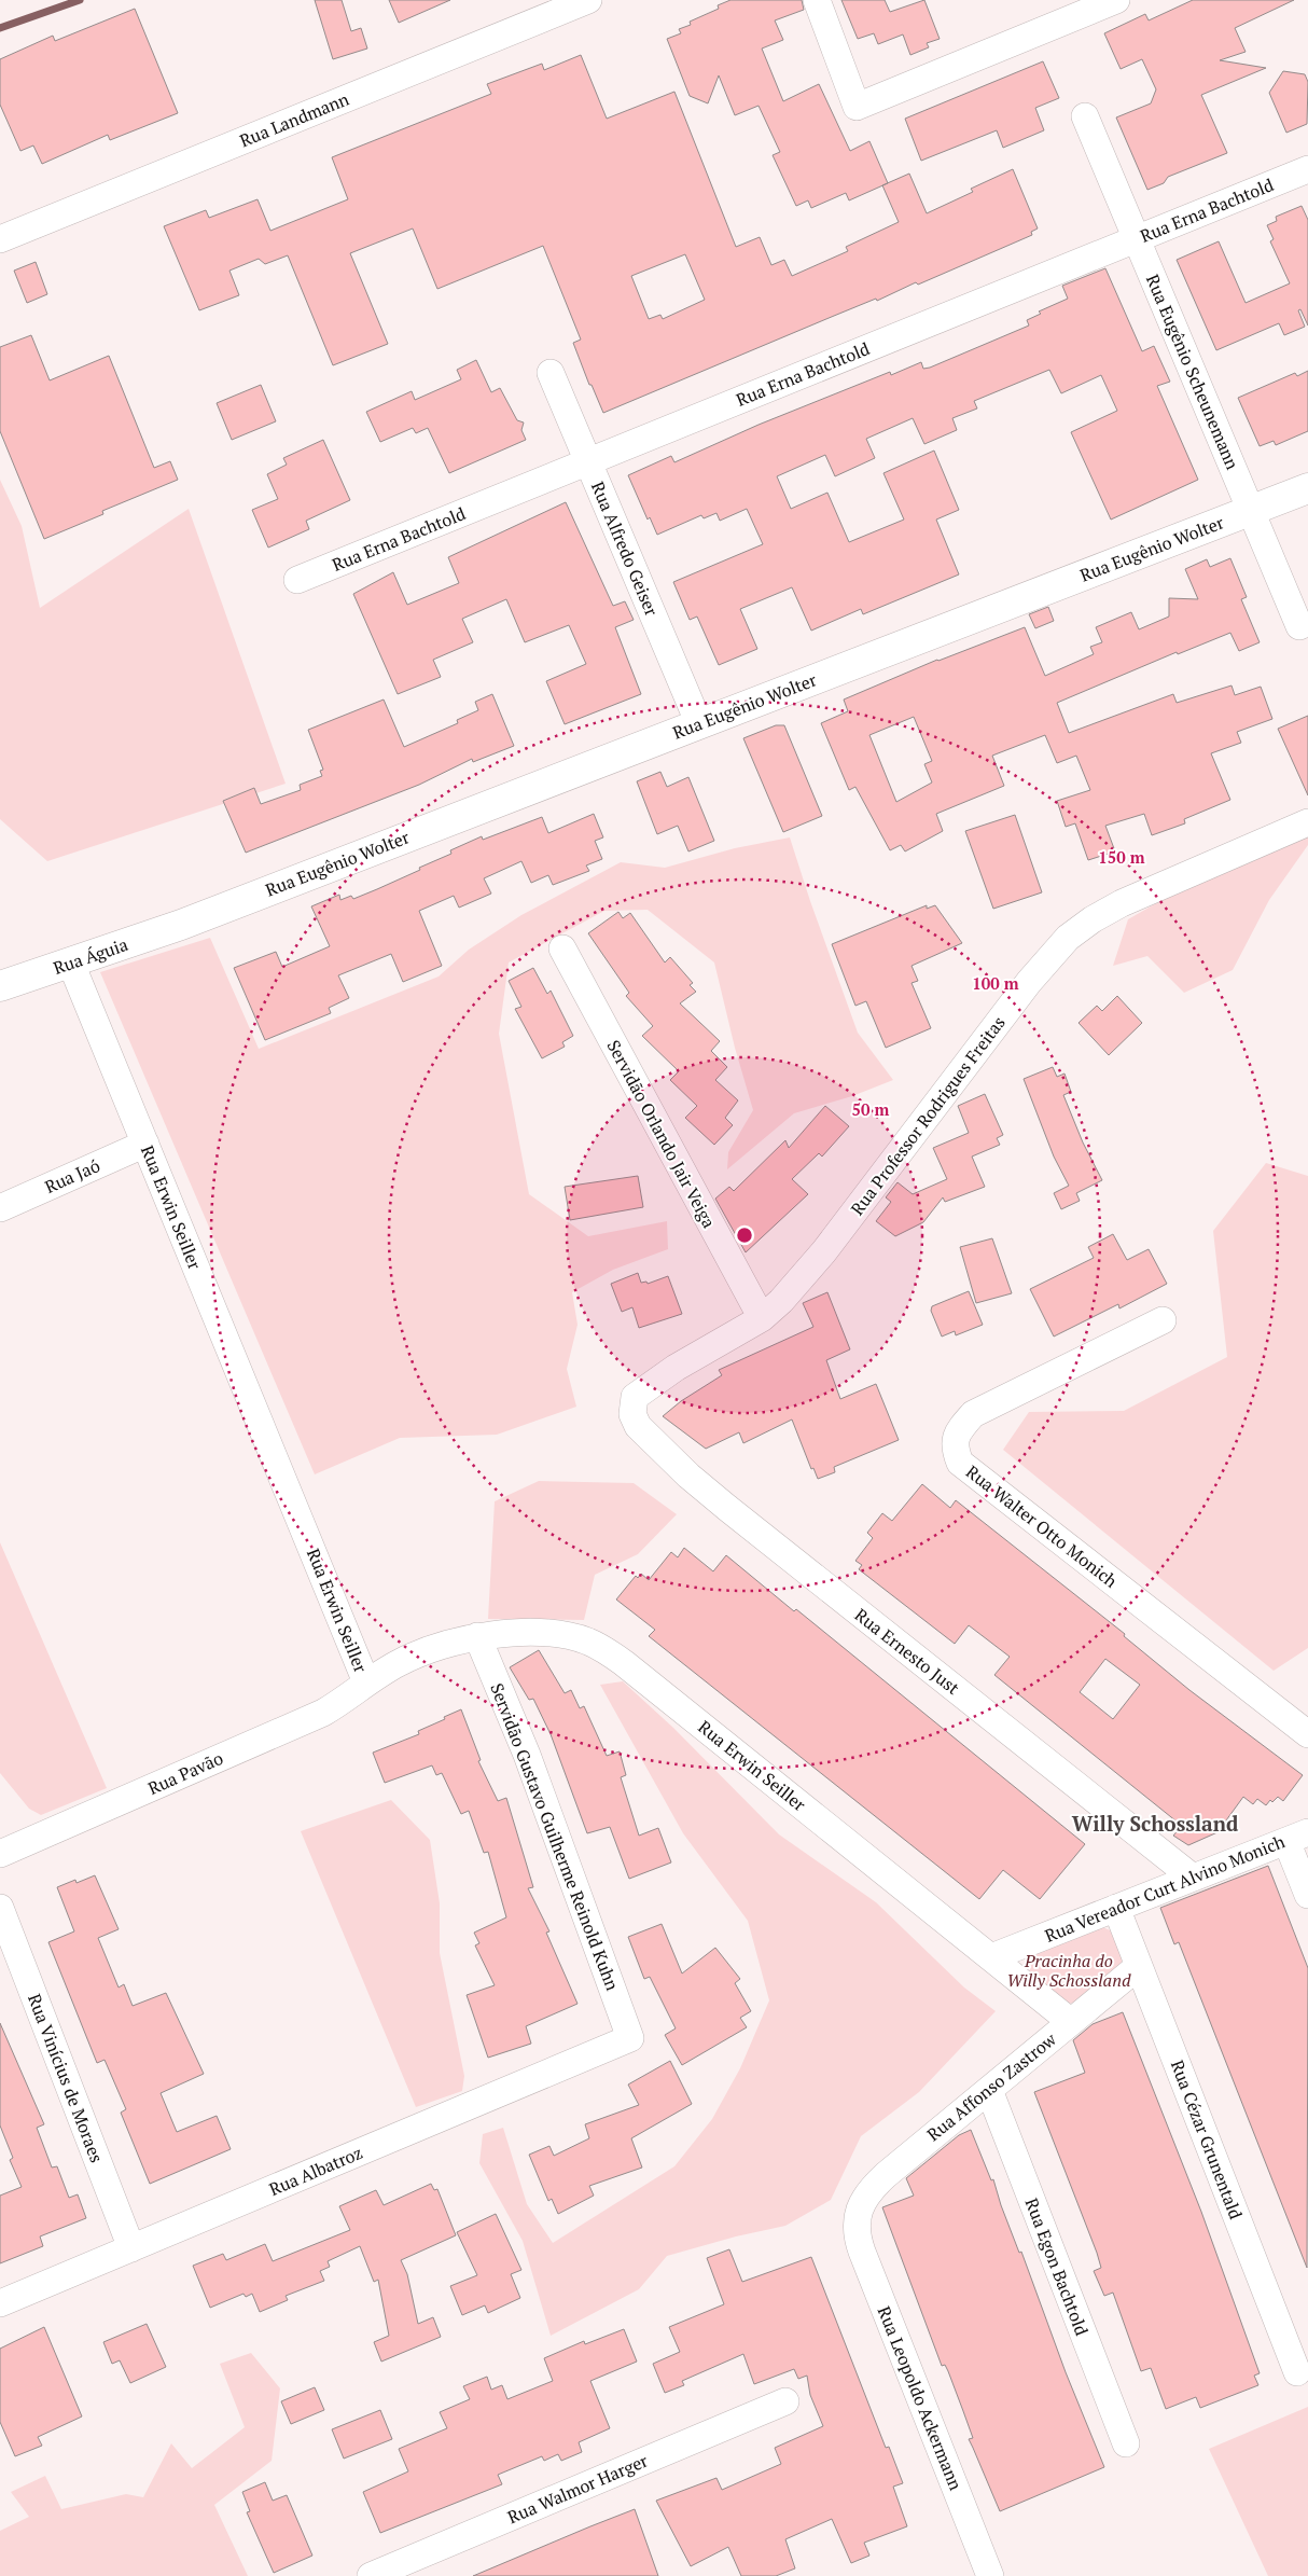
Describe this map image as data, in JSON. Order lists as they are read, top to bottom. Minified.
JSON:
{"streets":{"street":["Rua Landmann","Rua Erna Bachtold","Rua Eugênio Scheunemann","Rua Alfredo Geiser","Rua Eugênio Wolter","Rua Águia","Rua Professor Rodrigues Freitas","Servidão Orlando Jair Veiga","Rua Jaó","Rua Erwin Seiller","Rua Walter Otto Monich","Rua Ernesto Just","Rua Pavão","Servidão Gustavo Guilherme Reinold Kuhn","Rua Vereador Curt Alvino Monich","Rua Vinícius de Moraes","Rua Affonso Zastrow","Rua Cézar Grunentald","Rua Albatroz","Rua Egon Bachtold","Rua Leopoldo Ackermann","Rua Walmor Harger"]},"crossings":[["Rua Erna Bachtold","Rua Eugênio Scheunemann"],["Rua Erna Bachtold","Rua Alfredo Geiser"],["Rua Eugênio Scheunemann","Rua Eugênio Wolter"],["Rua Alfredo Geiser","Rua Eugênio Wolter"],["Rua Eugênio Wolter","Rua Águia"],["Rua Águia","Rua Erwin Seiller"],["Rua Professor Rodrigues Freitas","Servidão Orlando Jair Veiga"],["Rua Professor Rodrigues Freitas","Rua Ernesto Just"],["Rua Jaó","Rua Erwin Seiller"],["Rua Erwin Seiller","Rua Pavão"],["Rua Erwin Seiller","Servidão Gustavo Guilherme Reinold Kuhn"],["Rua Erwin Seiller","Rua Vereador Curt Alvino Monich"],["Rua Erwin Seiller","Rua Affonso Zastrow"],["Rua Ernesto Just","Rua Vereador Curt Alvino Monich"],["Servidão Gustavo Guilherme Reinold Kuhn","Rua Albatroz"],["Rua Vereador Curt Alvino Monich","Rua Cézar Grunentald"],["Rua Vinícius de Moraes","Rua Albatroz"],["Rua Affonso Zastrow","Rua Cézar Grunentald"],["Rua Affonso Zastrow","Rua Egon Bachtold"],["Rua Affonso Zastrow","Rua Leopoldo Ackermann"]],"districts":["Willy Schossland"],"parks":["Pracinha do Willy Schossland"],"rings":["150 m","100 m","50 m"]}
